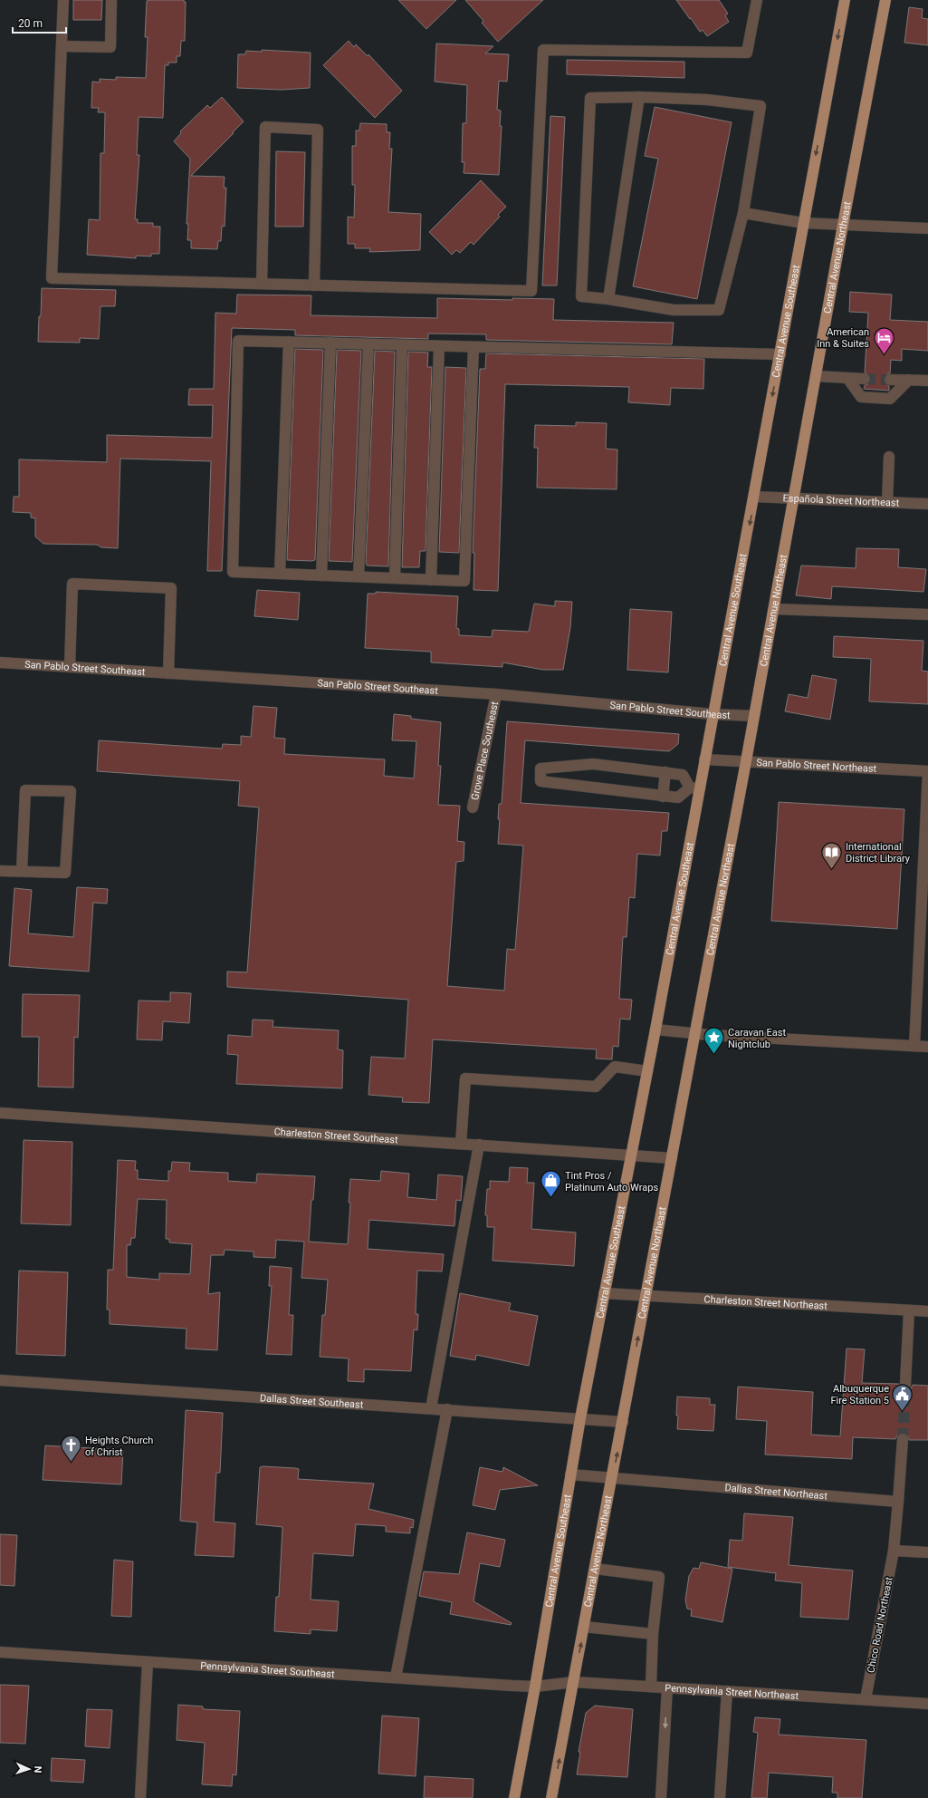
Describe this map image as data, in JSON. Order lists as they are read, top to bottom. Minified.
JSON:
{"streets":{"main road":["Central Avenue Northeast","Central Avenue Southeast"],"street":["Española Street Northeast","San Pablo Street Southeast","Grove Place Southeast","San Pablo Street Northeast","Charleston Street Southeast","Charleston Street Northeast","Dallas Street Southeast","Dallas Street Northeast","Chico Road Northeast","Pennsylvania Street Southeast","Pennsylvania Street Northeast"]},"crossings":[["Central Avenue Northeast","Española Street Northeast"],["Central Avenue Northeast","San Pablo Street Southeast"],["Central Avenue Northeast","San Pablo Street Northeast"],["Central Avenue Northeast","Charleston Street Southeast"],["Central Avenue Northeast","Charleston Street Northeast"],["Central Avenue Northeast","Dallas Street Southeast"],["Central Avenue Northeast","Dallas Street Northeast"],["Central Avenue Northeast","Pennsylvania Street Northeast"],["Central Avenue Southeast","Española Street Northeast"],["Central Avenue Southeast","San Pablo Street Southeast"],["Central Avenue Southeast","San Pablo Street Northeast"],["Central Avenue Southeast","Charleston Street Southeast"],["Central Avenue Southeast","Charleston Street Northeast"],["Central Avenue Southeast","Dallas Street Southeast"],["Central Avenue Southeast","Dallas Street Northeast"],["Central Avenue Southeast","Pennsylvania Street Southeast"],["Central Avenue Southeast","Pennsylvania Street Northeast"],["San Pablo Street Southeast","Grove Place Southeast"],["Chico Road Northeast","Pennsylvania Street Northeast"],["Pennsylvania Street Southeast","Pennsylvania Street Northeast"]],"places":{"hotel":["American Inn & Suites"],"library":["International District Library"],"place":["Caravan East Nightclub"],"shop":["Tint Pros / Platinum Auto Wraps"],"public building":["Albuquerque Fire Station 5"],"church":["Heights Church of Christ"]},"scale_bar":"20 m","north":"right"}
